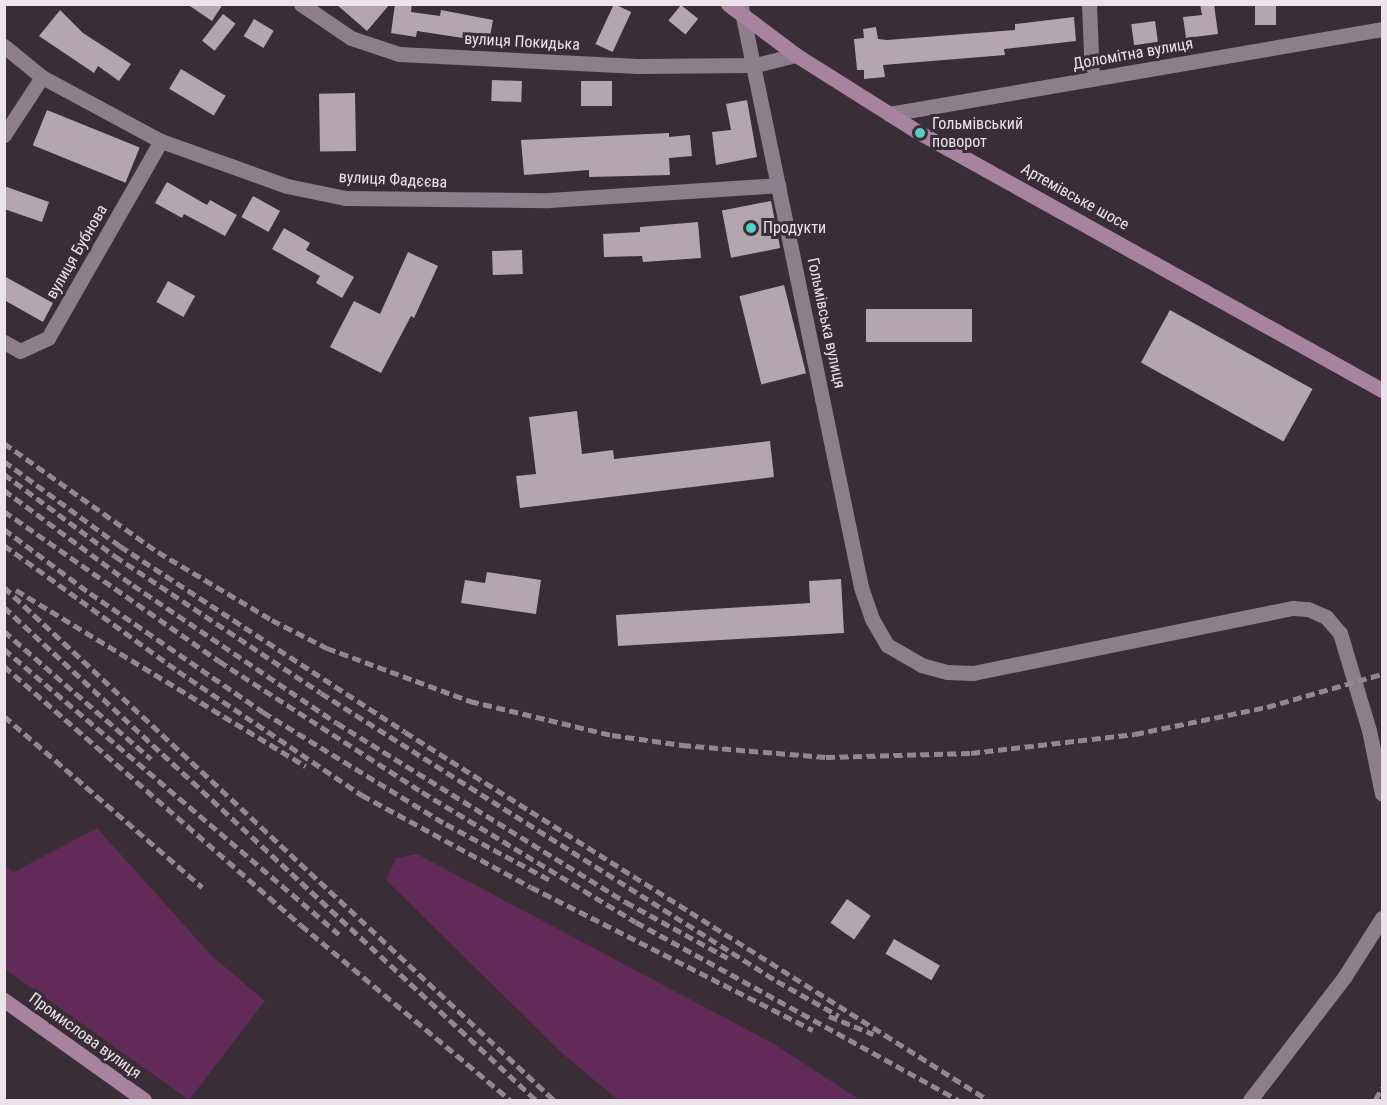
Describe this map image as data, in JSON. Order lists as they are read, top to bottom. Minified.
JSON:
{"streets":{"main road":["Артемівське шосе","Промислова вулиця"],"street":["вулиця Покидька","Доломітна вулиця","вулиця Фадєєва","вулиця Бубнова","Гольмівська вулиця"]},"crossings":[["вулиця Покидька","Артемівське шосе"],["вулиця Покидька","Гольмівська вулиця"],["Доломітна вулиця","Артемівське шосе"],["вулиця Фадєєва","вулиця Бубнова"],["вулиця Фадєєва","Гольмівська вулиця"],["Артемівське шосе","Гольмівська вулиця"]],"places":["Гольмівський поворот","Продукти"]}
